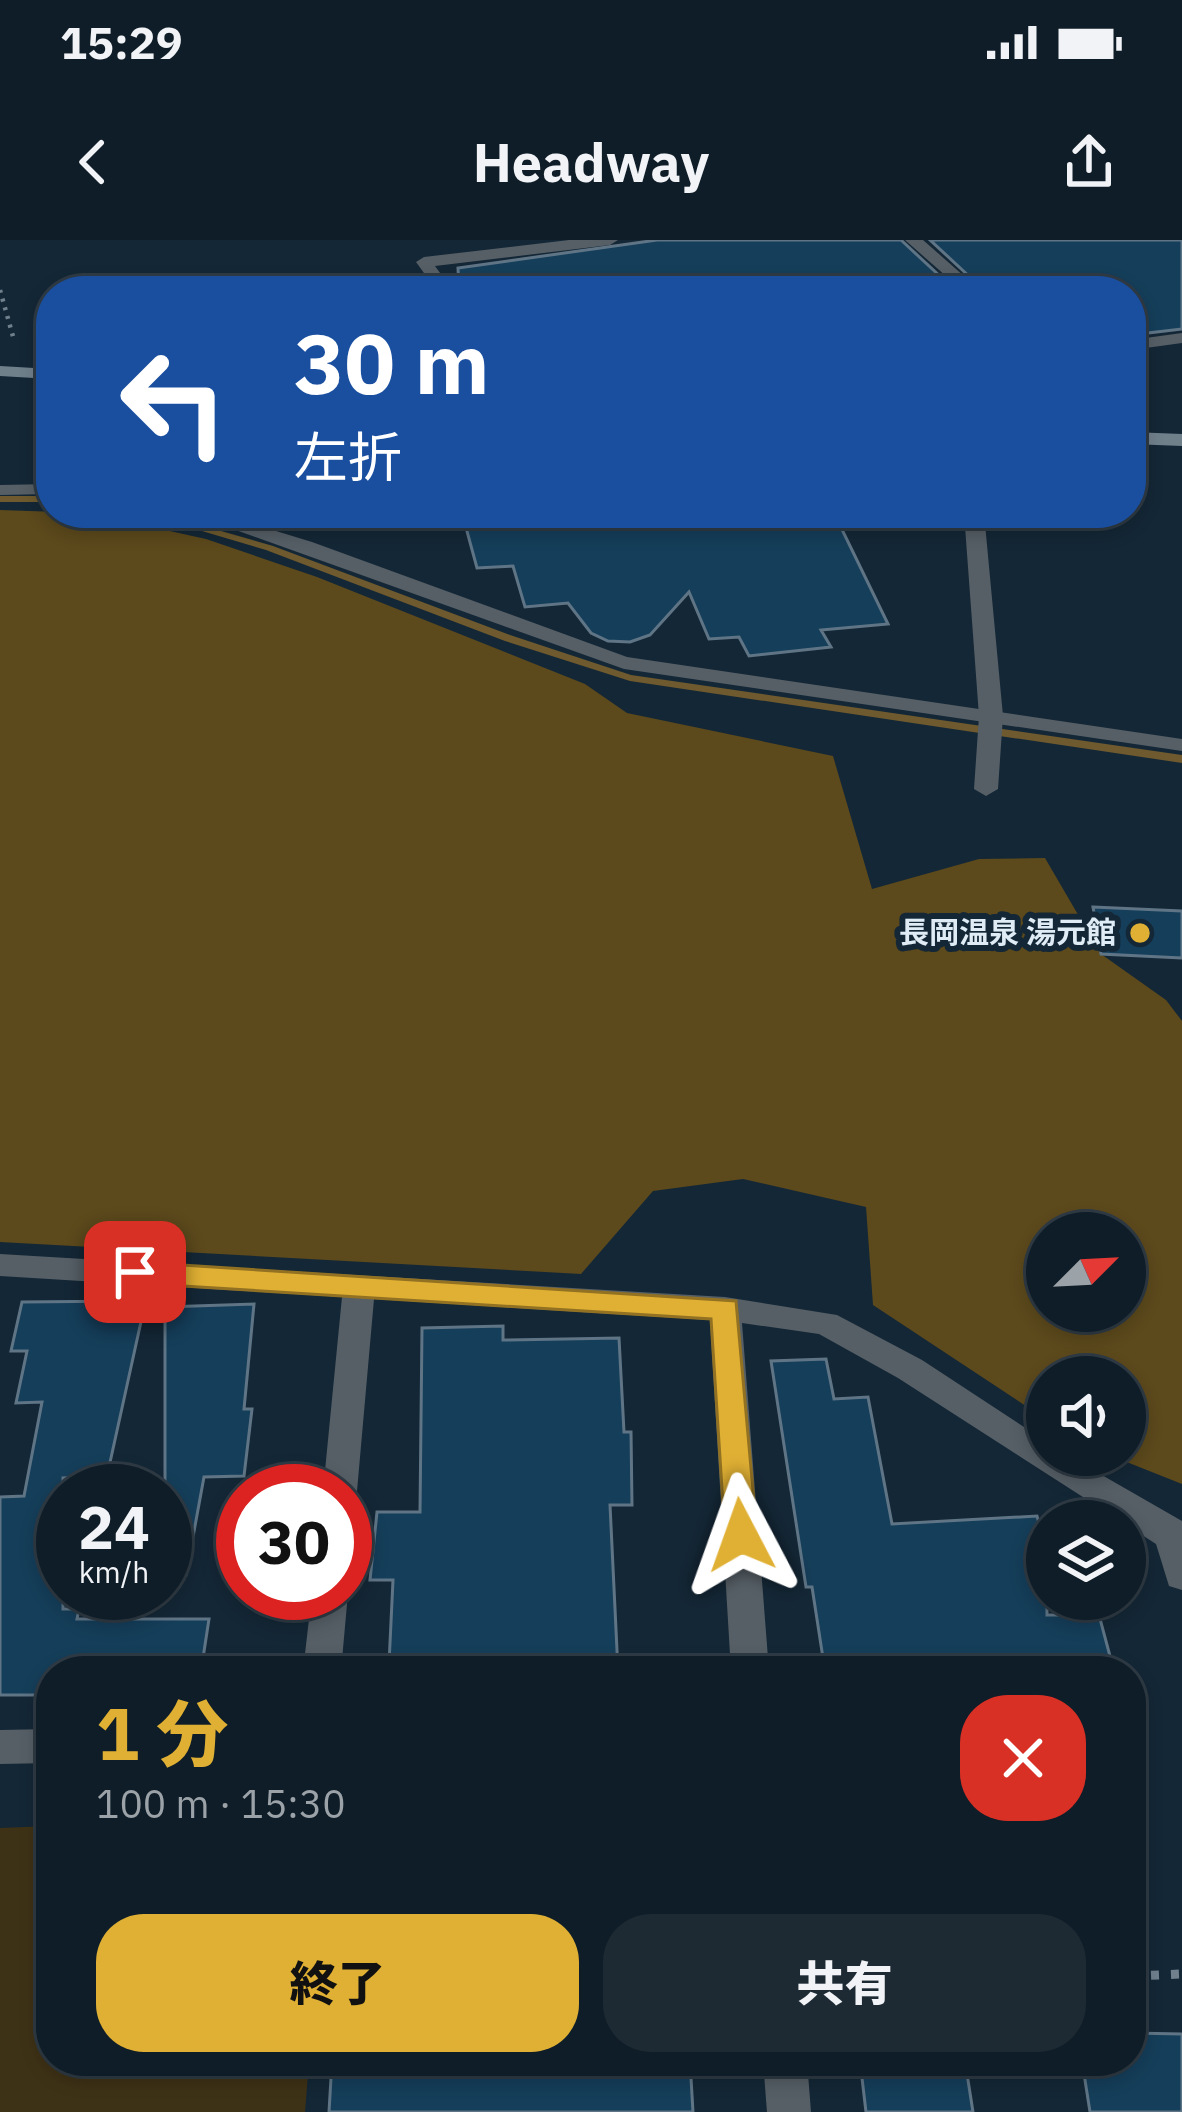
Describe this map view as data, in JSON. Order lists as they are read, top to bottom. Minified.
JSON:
{"places":["長岡温泉 湯元館"],"north":"top right","page":{"status":"15:29","header":"Headway","turn":["30 m","左折"],"speed":"24 km/h","limit":"30","heading":["1 分","100 m · 15:30"],"buttons":["終了","共有"]}}
